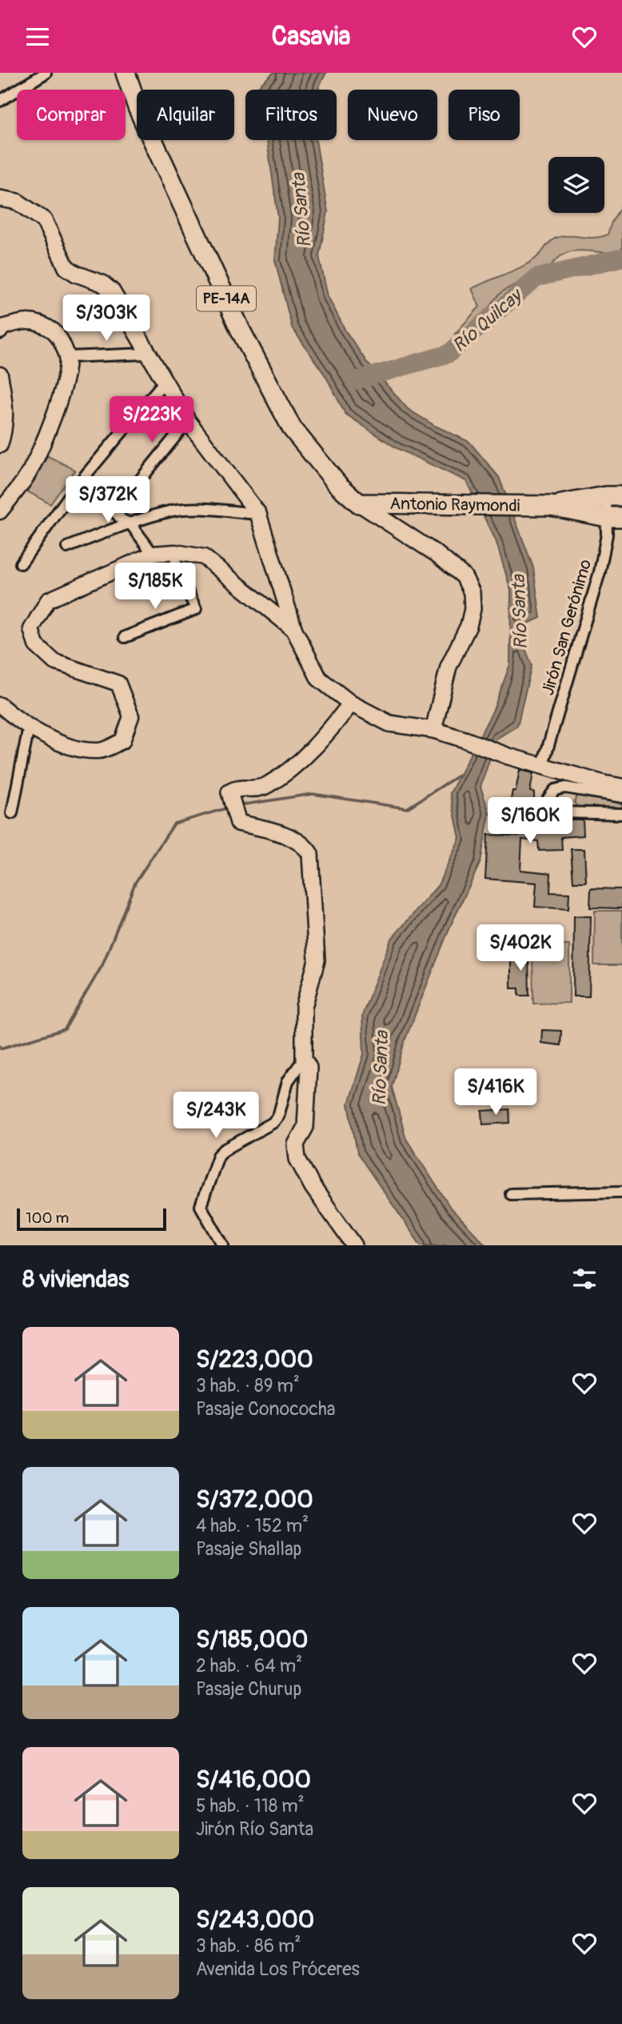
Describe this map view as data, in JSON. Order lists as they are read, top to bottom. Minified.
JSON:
{"streets":{"highway":["PE-14A","Antonio Raymondi"],"street":["Jirón San Gerónimo"]},"crossings":[["PE-14A","Antonio Raymondi"]],"water":["Río Santa","Río Quilcay"],"scale_bar":"100 m","page":{"header":"Casavia","chip":["Comprar","Alquilar","Filtros","Nuevo","Piso"],"price":["S/303K","S/223K","S/372K","S/185K","S/160K","S/402K","S/416K","S/243K"],"scale":"100 m","heading":"8 viviendas","list":[{"name":"S/223,000","note":"3 hab. · 89 m² · Pasaje Conococha"},{"name":"S/372,000","note":"4 hab. · 152 m² · Pasaje Shallap"},{"name":"S/185,000","note":"2 hab. · 64 m² · Pasaje Churup"},{"name":"S/416,000","note":"5 hab. · 118 m² · Jirón Río Santa"},{"name":"S/243,000","note":"3 hab. · 86 m² · Avenida Los Próceres"}]}}
